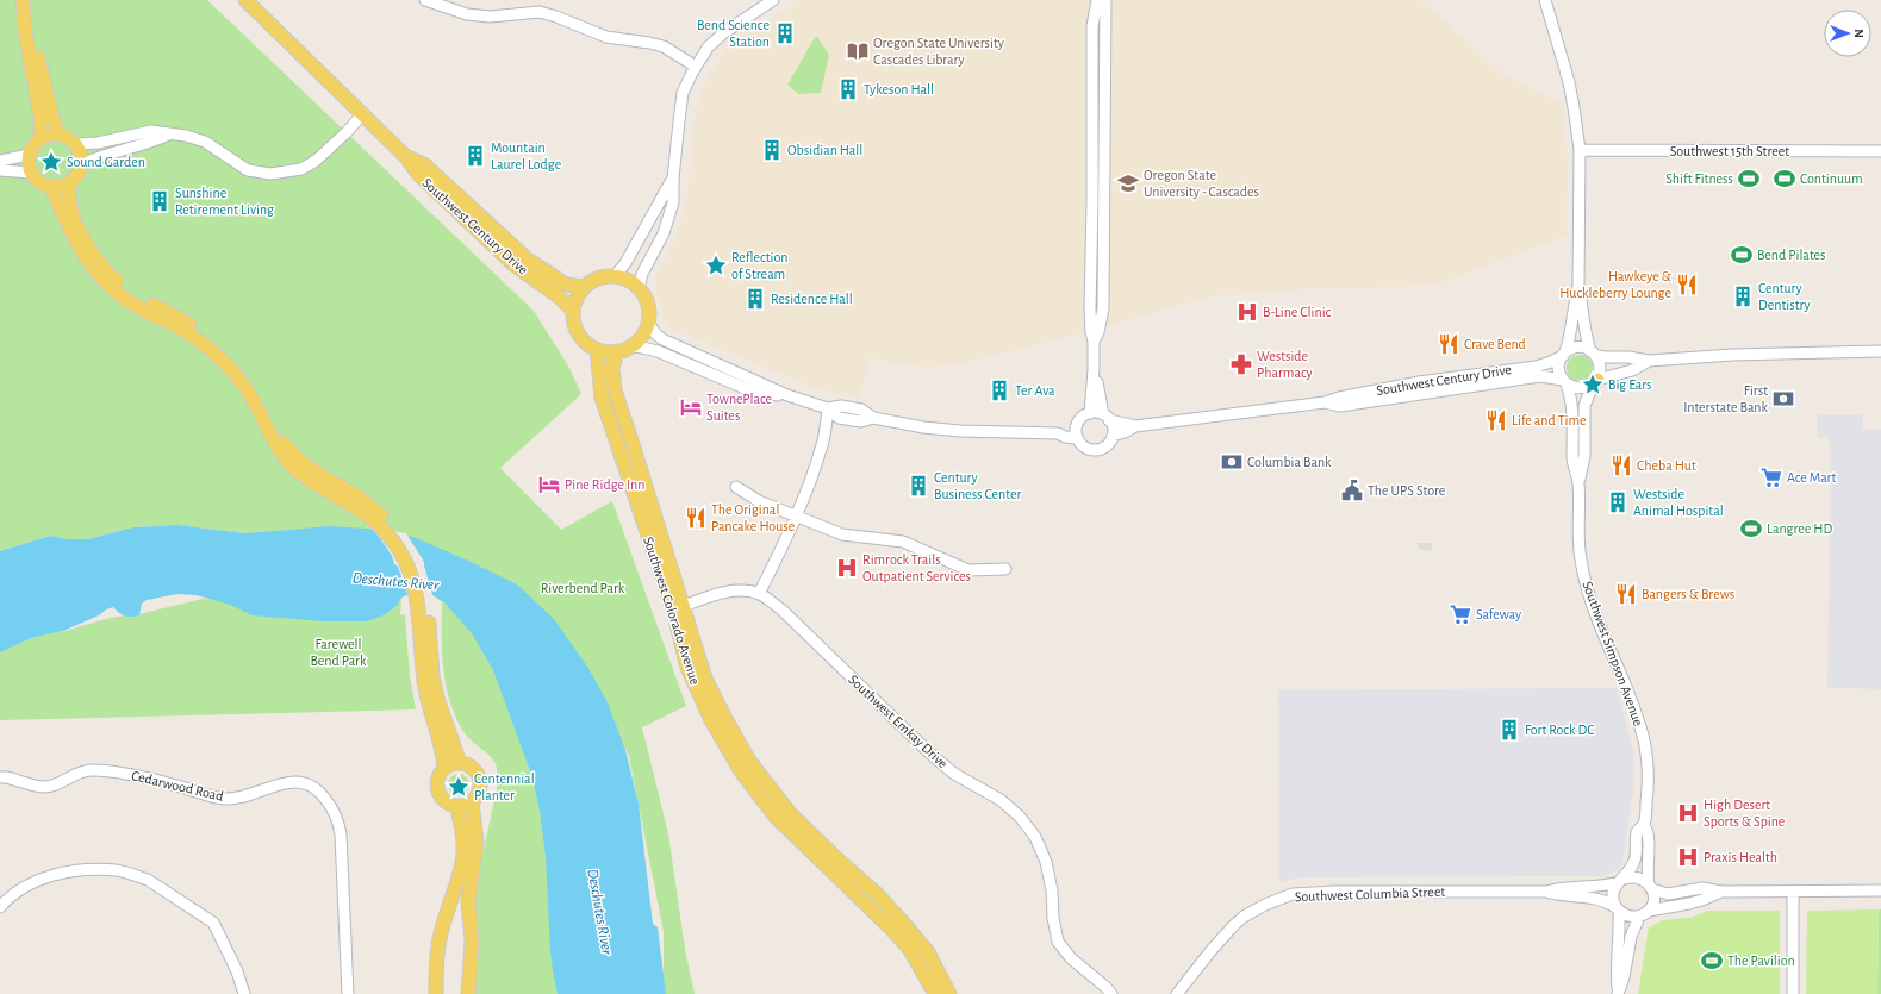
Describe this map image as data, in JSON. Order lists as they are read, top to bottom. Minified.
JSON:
{"streets":{"main road":["Southwest Century Drive","Southwest Colorado Avenue"],"street":["Southwest 15th Street","Southwest Simpson Avenue","Southwest Emkay Drive","Cedarwood Road","Southwest Columbia Street"]},"crossings":[["Southwest Century Drive","Southwest Colorado Avenue"],["Southwest Century Drive","Southwest Simpson Avenue"],["Southwest Colorado Avenue","Southwest Emkay Drive"],["Southwest Simpson Avenue","Southwest Columbia Street"]],"water":["Deschutes River"],"parks":["Riverbend Park","Farewell Bend Park"],"places":{"building":["Bend Science Station","Tykeson Hall","Obsidian Hall","Mountain Laurel Lodge","Sunshine Retirement Living","Century Dentistry","Residence Hall","Ter Ava","Century Business Center","Westside Animal Hospital","Fort Rock DC"],"library":["Oregon State University Cascades Library"],"place":["Sound Garden","Reflection of Stream","Big Ears","Centennial Planter"],"sports":["Shift Fitness","Continuum","Bend Pilates","Langree HD","The Pavilion"],"school or university":["Oregon State University - Cascades"],"restaurant":["Hawkeye & Huckleberry Lounge","Crave Bend","Life and Time","Cheba Hut","The Original Pancake House","Bangers & Brews"],"hospital":["B-Line Clinic","Rimrock Trails Outpatient Services","High Desert Sports & Spine","Praxis Health"],"pharmacy":["Westside Pharmacy"],"bank":["First Interstate Bank","Columbia Bank"],"hotel":["TownePlace Suites","Pine Ridge Inn"],"supermarket":["Ace Mart","Safeway"],"public building":["The UPS Store"]},"north":"right"}
